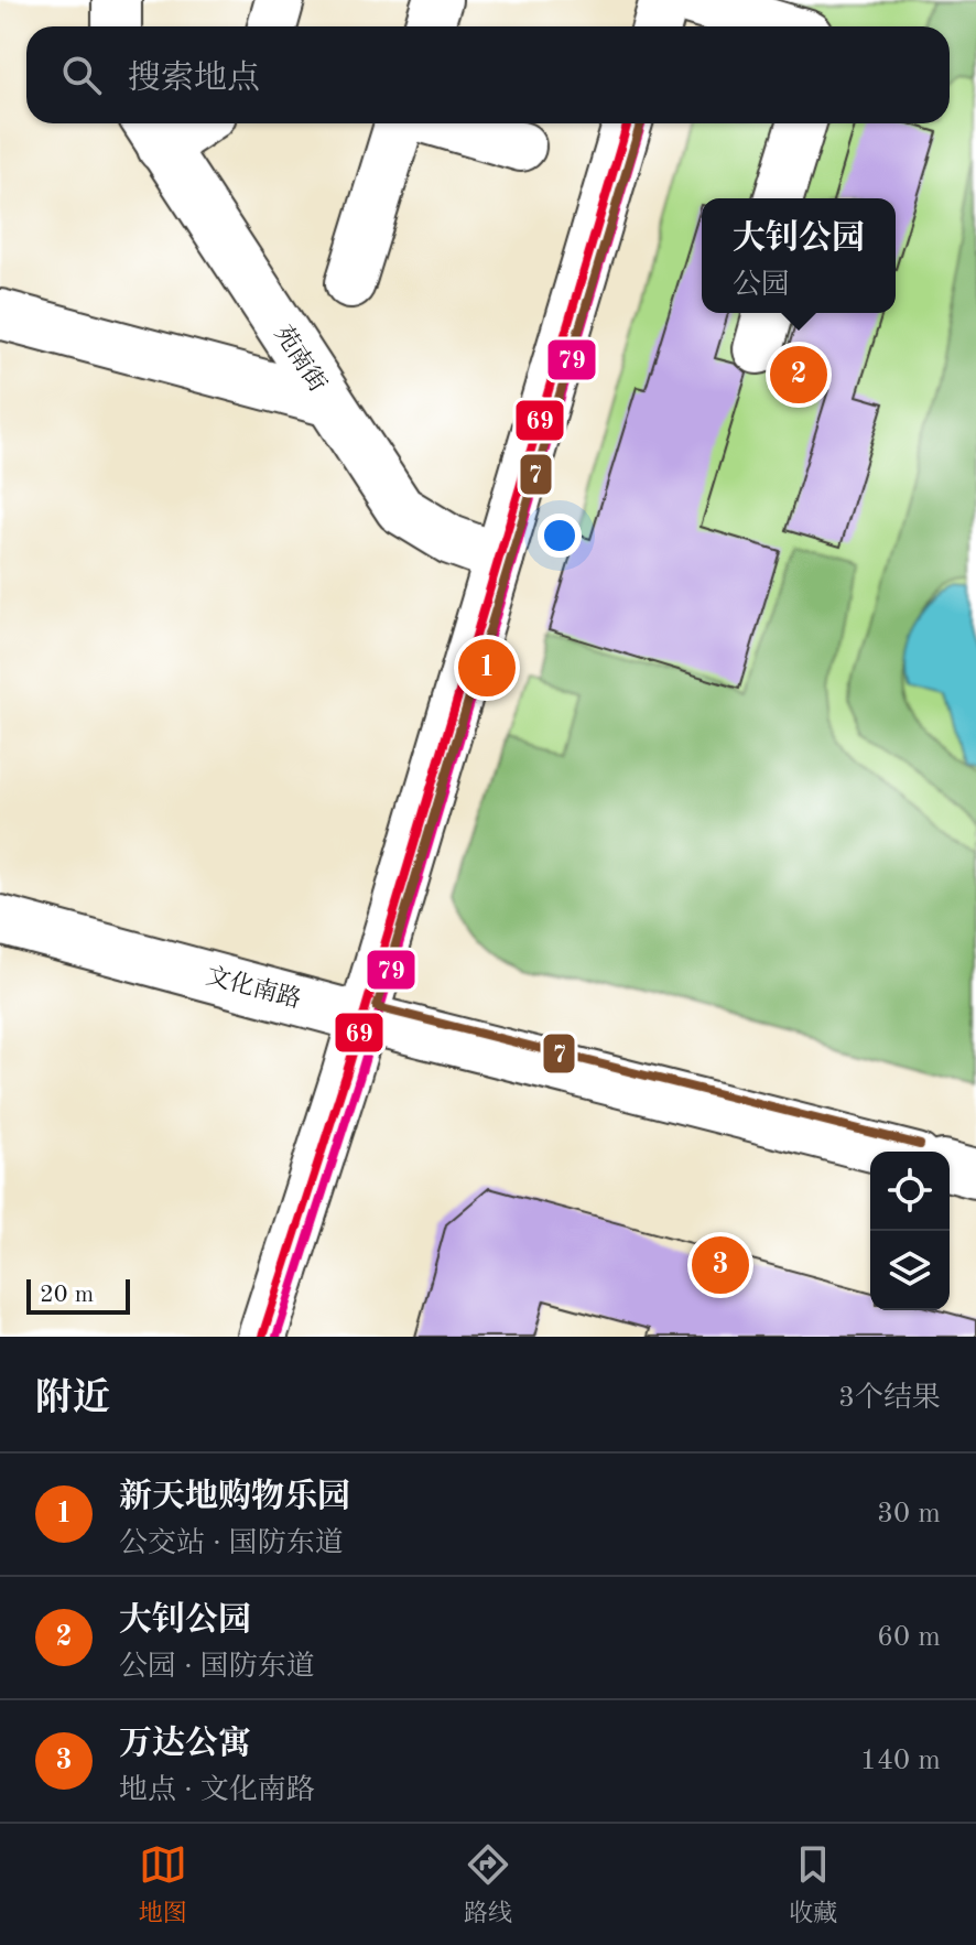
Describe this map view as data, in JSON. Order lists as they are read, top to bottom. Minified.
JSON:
{"streets":{"street":["苑南街","文化南路"]},"lines":["transit line 69","transit line 79","transit line 7"],"scale_bar":"20 m","page":{"search":"搜索地点","popup":["大钊公园","公园"],"pins":["2","1","3"],"scale":"20 m","heading":["附近","3个结果"],"list":[{"mark":"1","name":"新天地购物乐园","note":"公交站 · 国防东道","value":"30 m"},{"mark":"2","name":"大钊公园","note":"公园 · 国防东道","value":"60 m"},{"mark":"3","name":"万达公寓","note":"地点 · 文化南路","value":"140 m"}],"nav":["地图","路线","收藏"]}}
